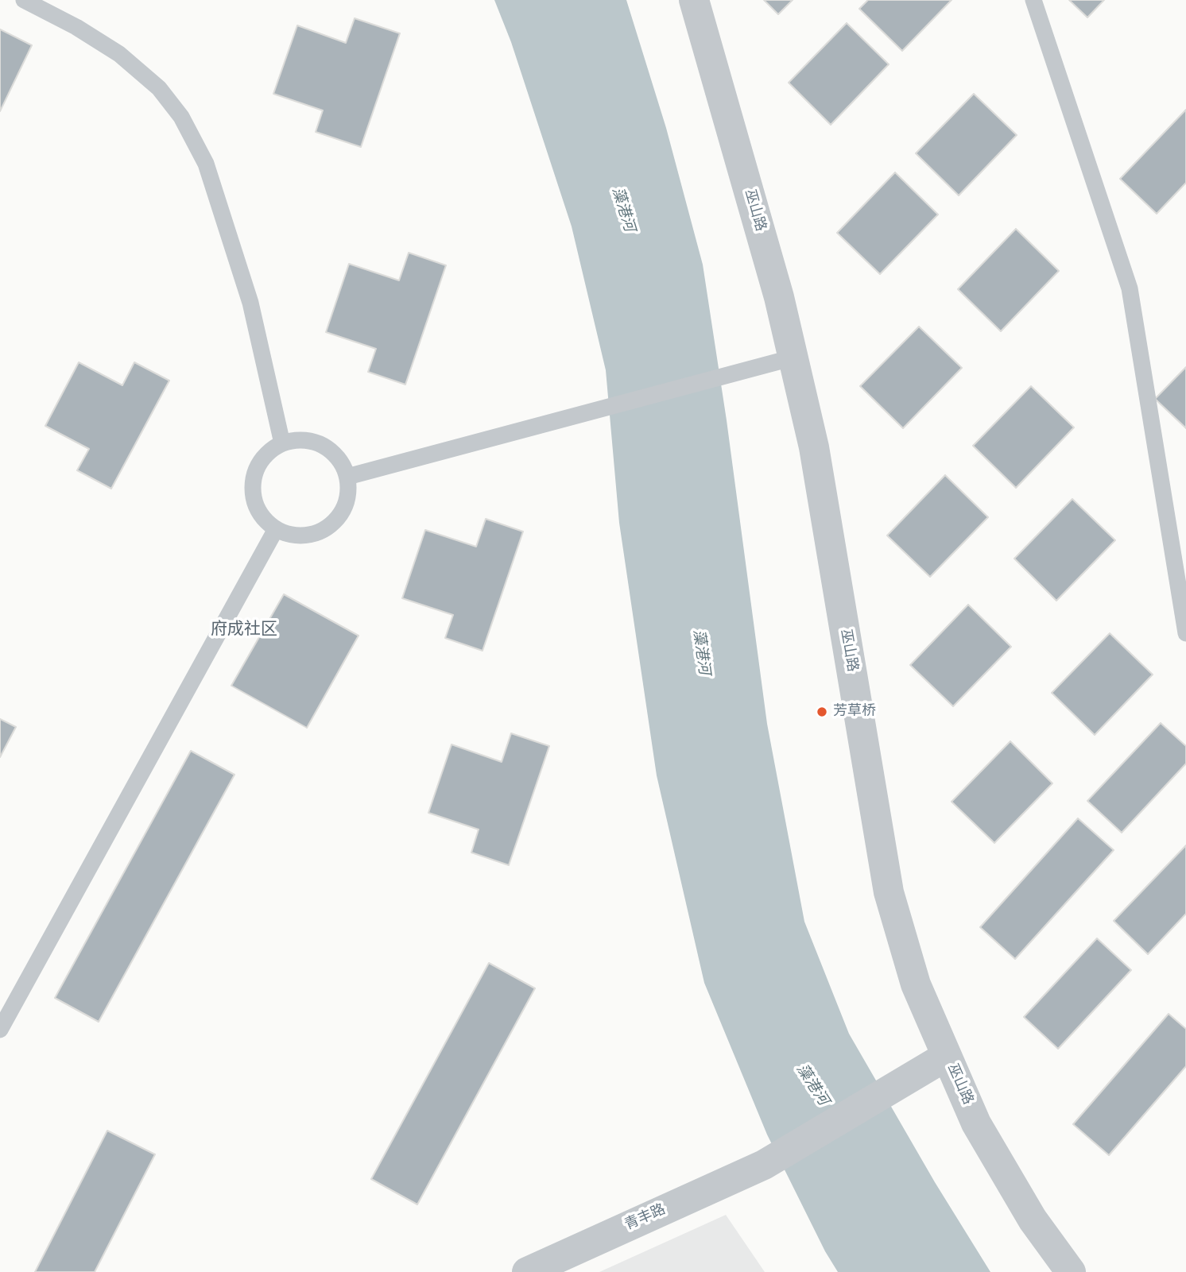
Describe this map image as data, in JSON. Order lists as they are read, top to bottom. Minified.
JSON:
{"streets":{"street":["巫山路","青丰路"]},"crossings":[["巫山路","青丰路"]],"districts":["府成社区"],"water":["藻港河"],"places":["芳草桥"]}
